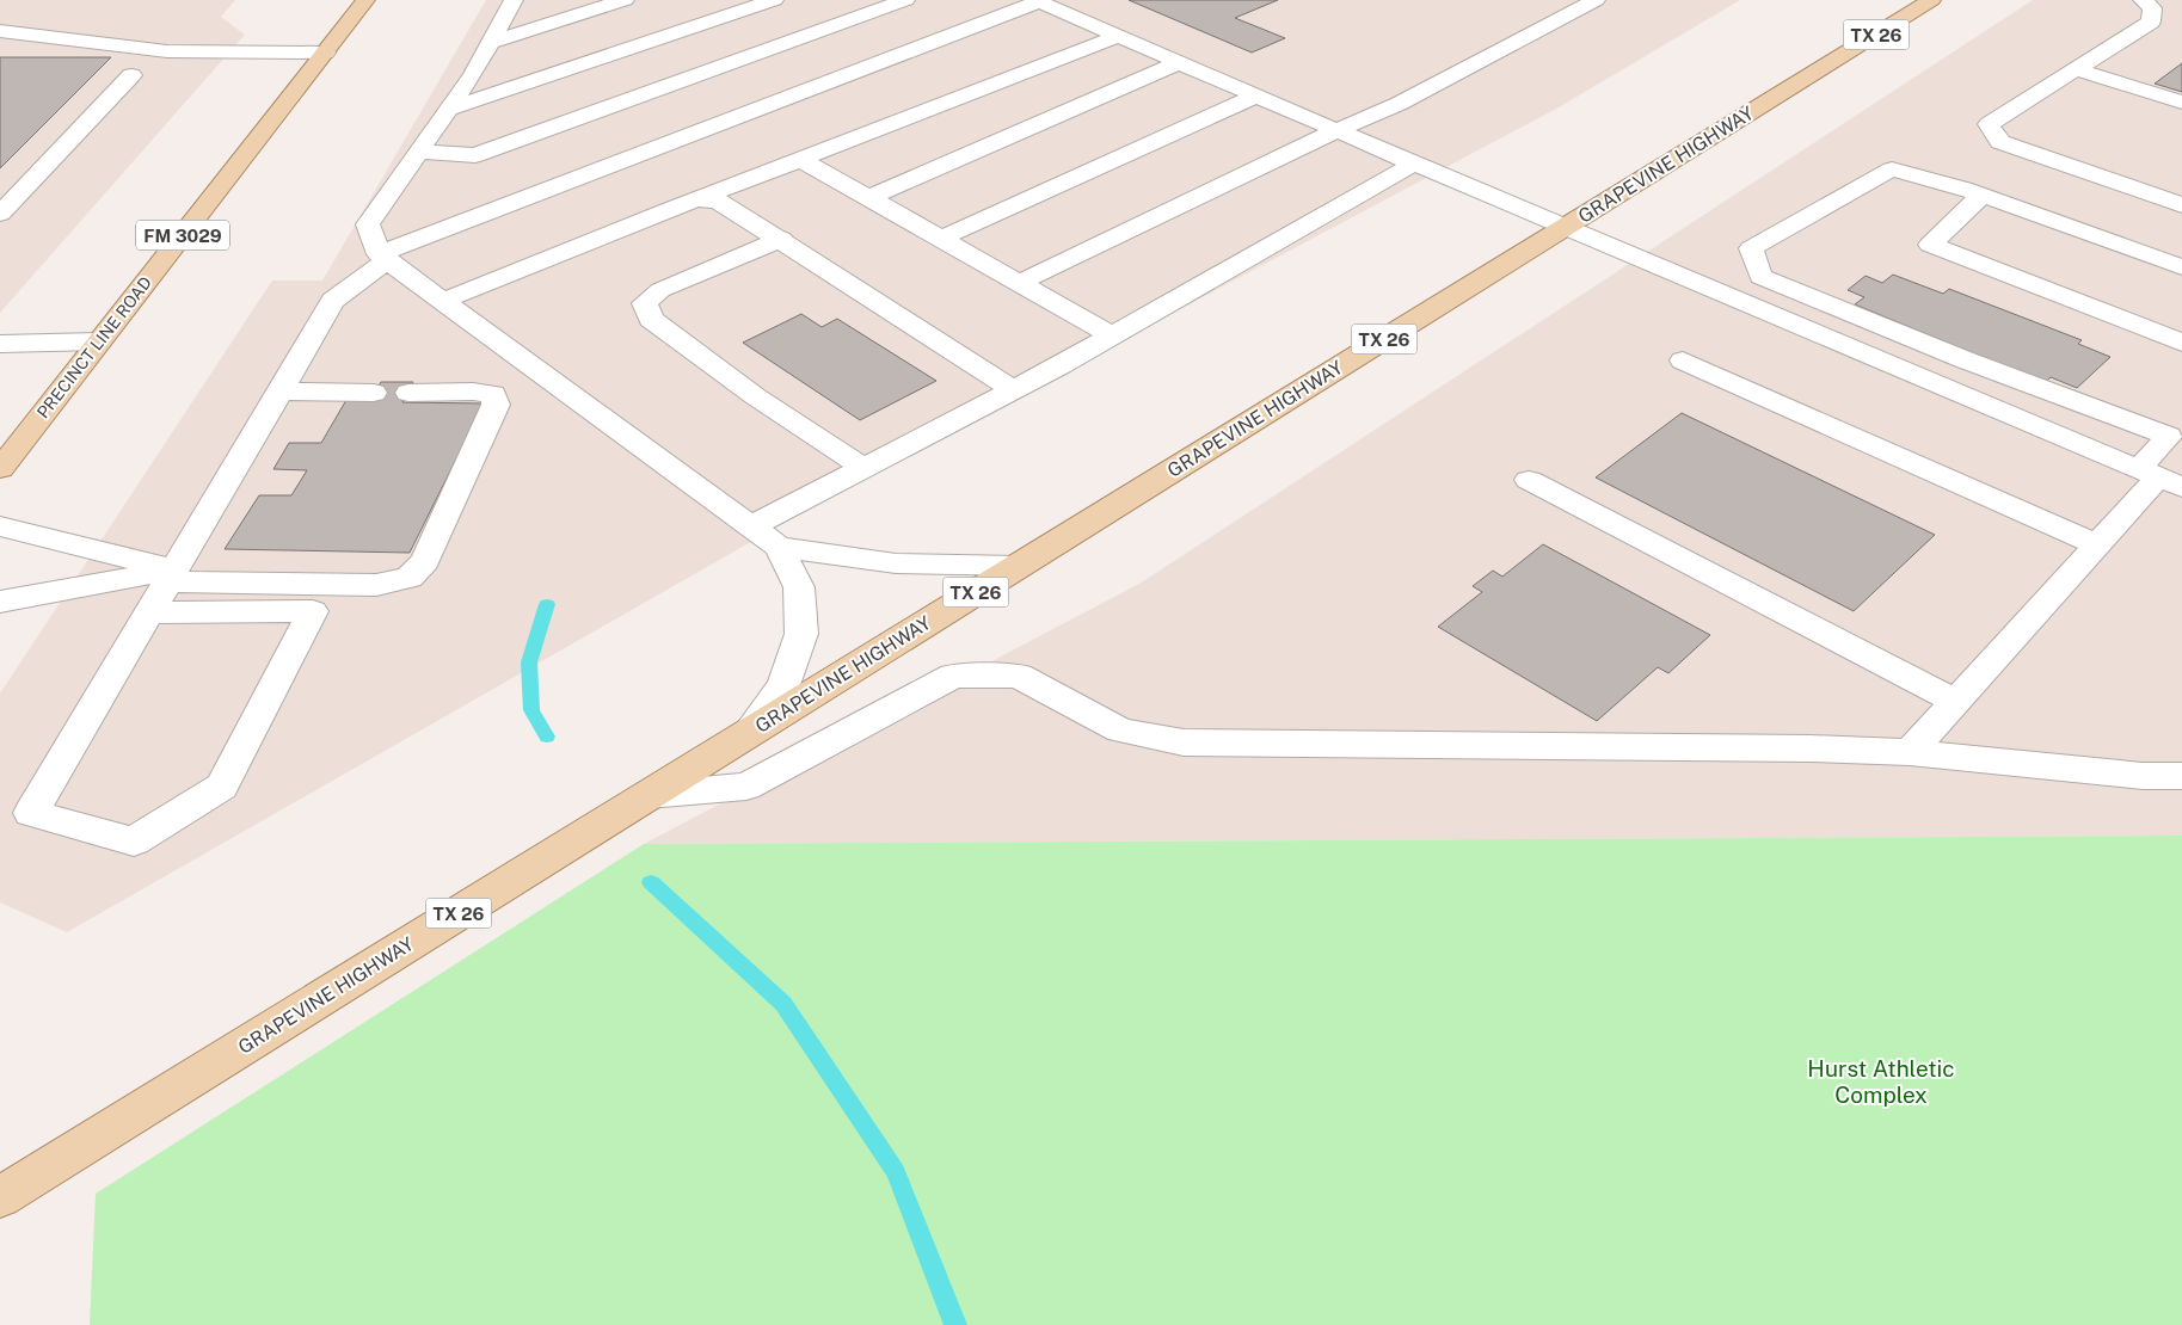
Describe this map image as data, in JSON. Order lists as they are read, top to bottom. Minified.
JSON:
{"streets":{"main road":["TX 26","GRAPEVINE HIGHWAY","FM 3029","PRECINCT LINE ROAD"]},"parks":["Hurst Athletic Complex"]}
